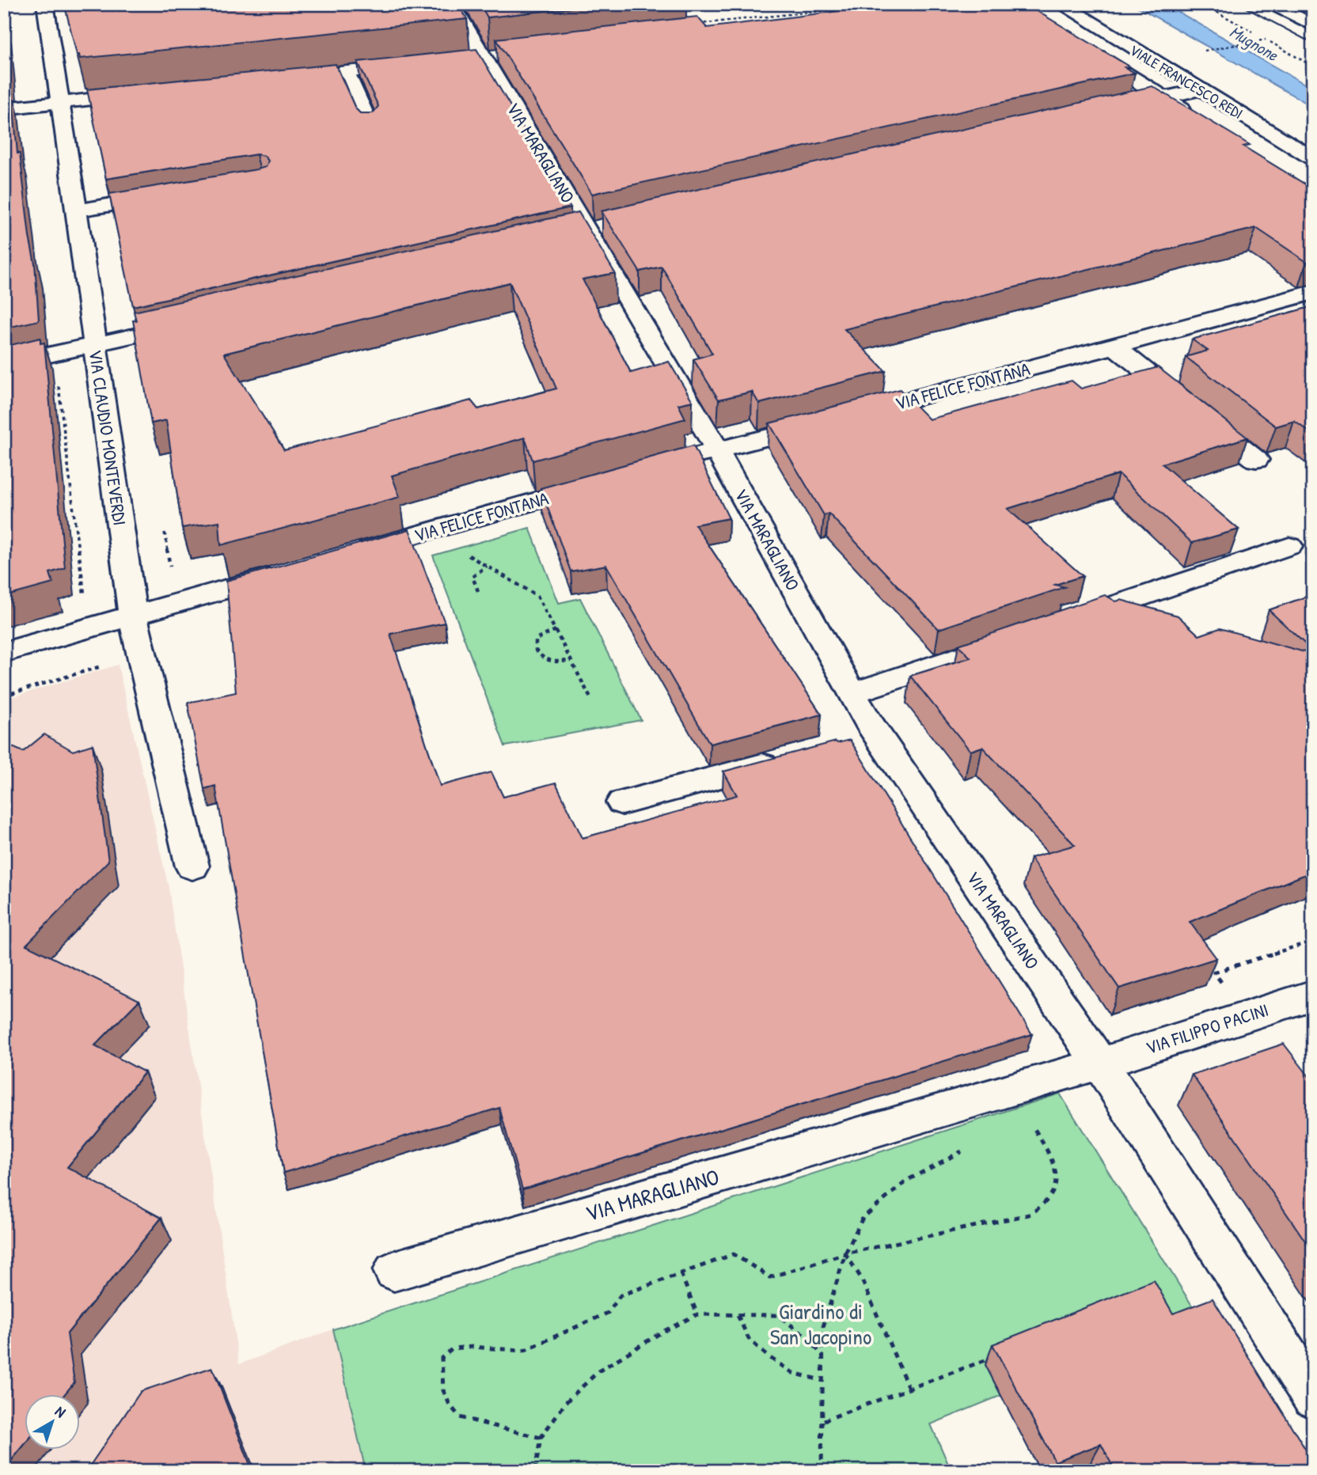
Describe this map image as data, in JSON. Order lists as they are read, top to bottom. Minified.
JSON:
{"streets":{"street":["VIALE FRANCESCO REDI","VIA MARAGLIANO","VIA FELICE FONTANA","VIA CLAUDIO MONTEVERDI","VIA FILIPPO PACINI"]},"crossings":[["VIA MARAGLIANO","VIA FELICE FONTANA"],["VIA MARAGLIANO","VIA FILIPPO PACINI"]],"water":["Mugnone"],"parks":["Giardino di San Jacopino"],"north":"top right"}
